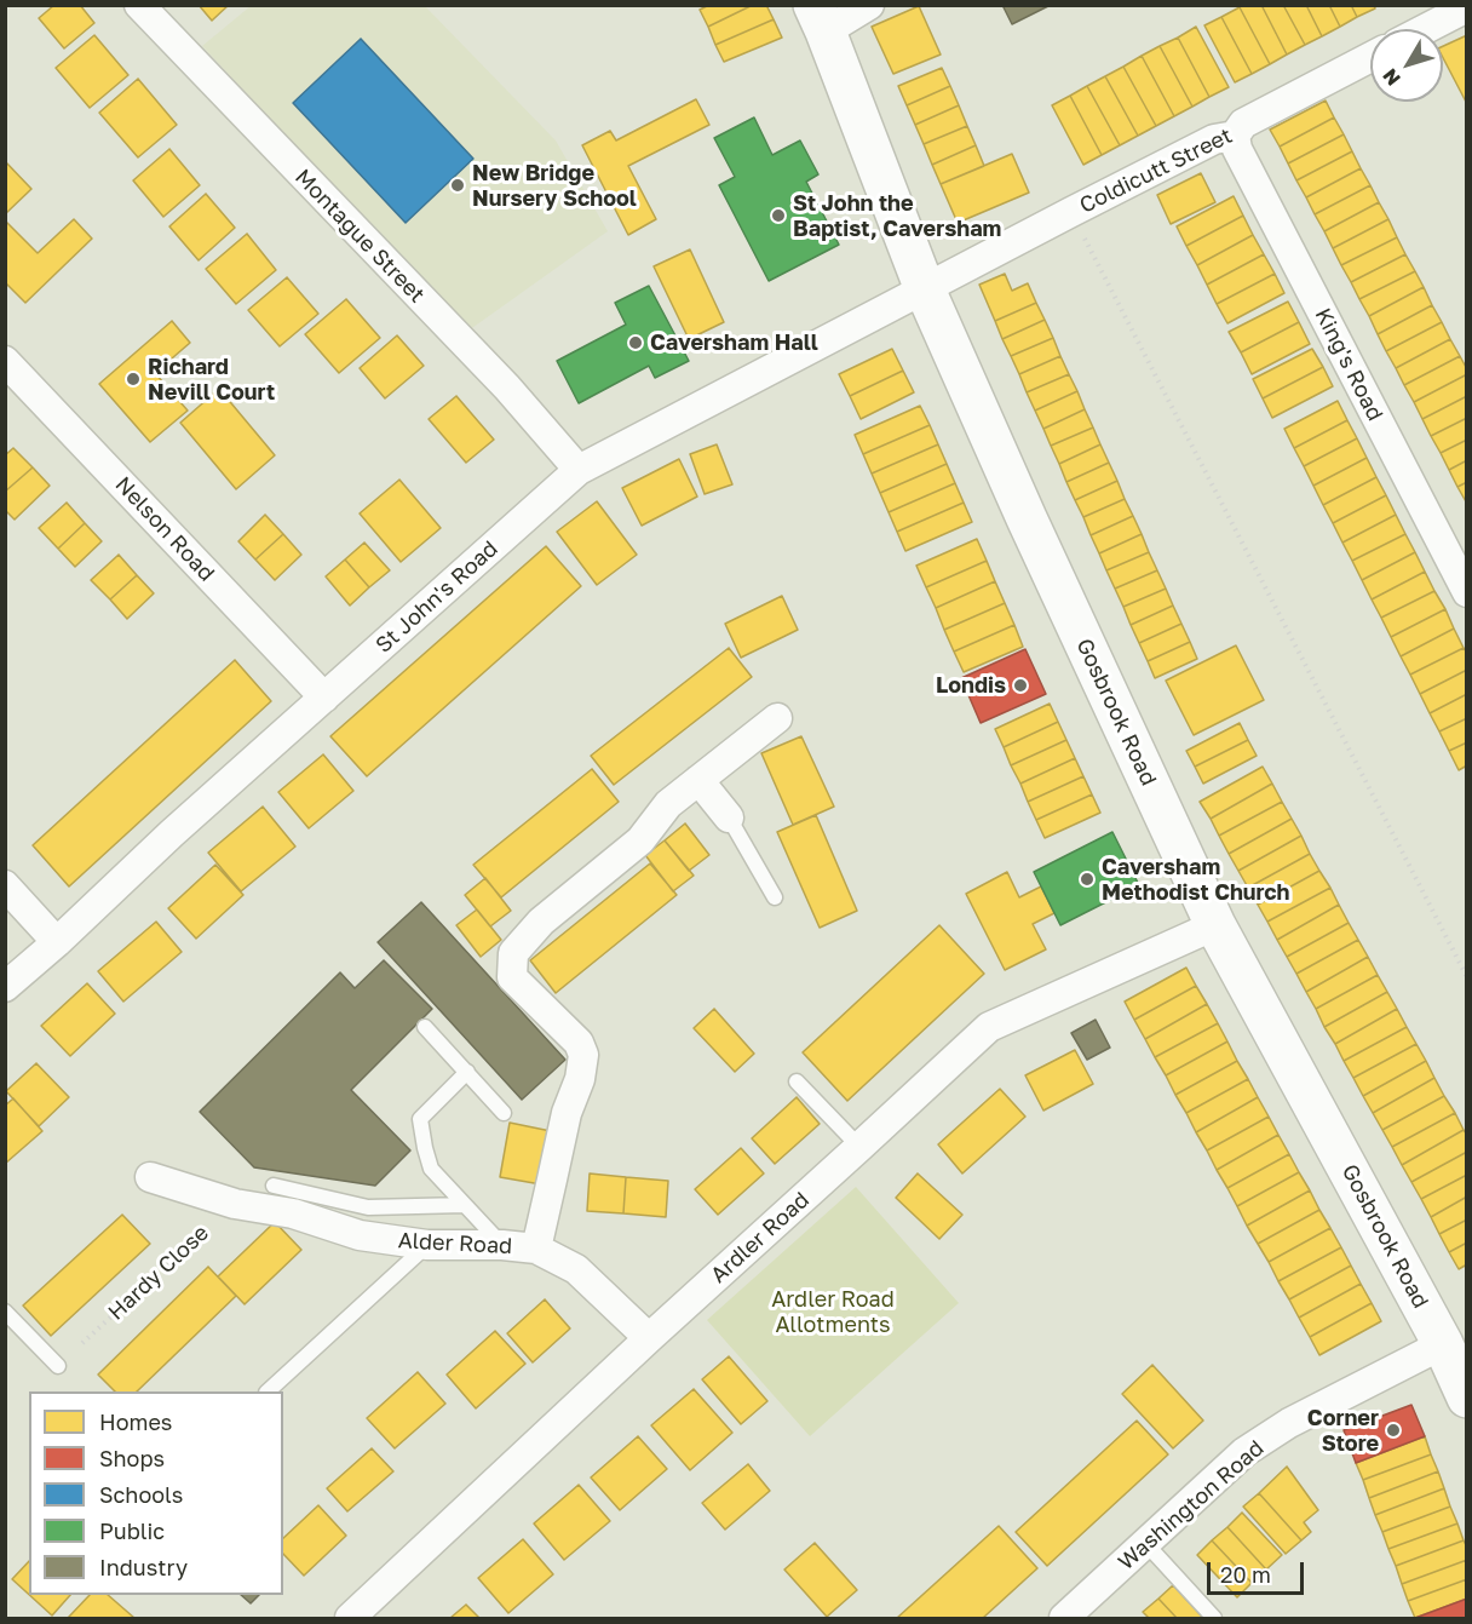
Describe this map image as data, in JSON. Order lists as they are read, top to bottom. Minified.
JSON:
{"streets":{"main road":["Gosbrook Road"],"street":["Coldicutt Street","Montague Street","King's Road","Nelson Road","St John's Road","Ardler Road","Alder Road","Washington Road"],"path":["Hardy Close"]},"crossings":[["Coldicutt Street","King's Road"],["Coldicutt Street","St John's Road"],["Coldicutt Street","Gosbrook Road"],["Montague Street","St John's Road"],["Nelson Road","St John's Road"],["St John's Road","Gosbrook Road"],["Gosbrook Road","Ardler Road"],["Gosbrook Road","Washington Road"],["Ardler Road","Alder Road"],["Alder Road","Hardy Close"]],"parks":["Ardler Road Allotments"],"places":["New Bridge Nursery School","St John the Baptist, Caversham","Caversham Hall","Richard Nevill Court","Londis","Caversham Methodist Church","Corner Store"],"legend":["Homes","Shops","Schools","Public","Industry"],"scale_bar":"20 m","north":"bottom left"}
